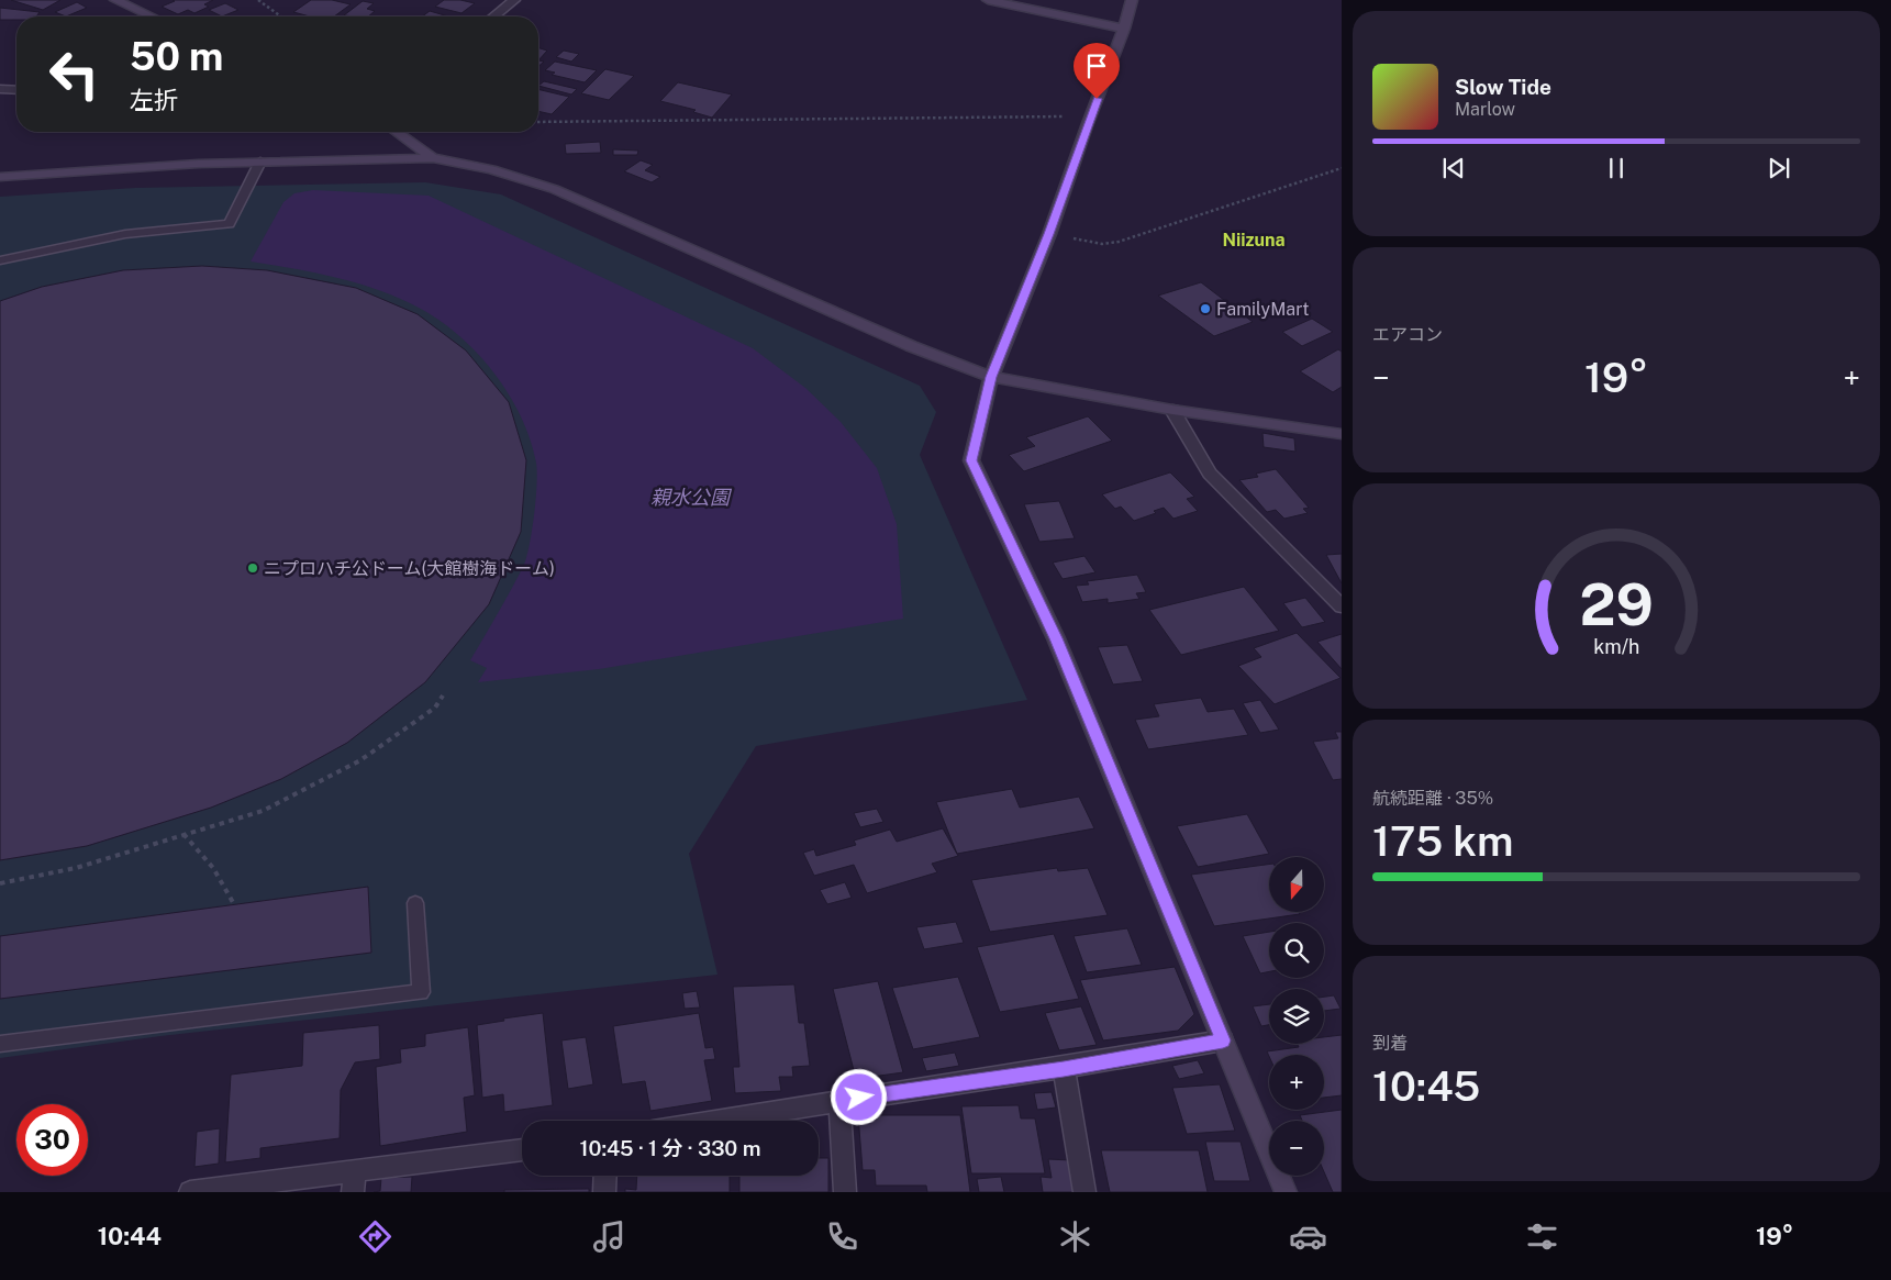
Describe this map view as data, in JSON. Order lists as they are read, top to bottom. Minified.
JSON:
{"districts":["Niizuna"],"water":["親水公園"],"places":["FamilyMart","ニプロハチ公ドーム(大館樹海ドーム)"],"north":"bottom","page":{"turn":["50 m","左折"],"song":["Slow Tide","Marlow"],"tile":["エアコン",["航続距離 · 35%","175 km"],["到着","10:45"]],"heat":["−","19°","+"],"map_buttons":["+","−"],"limit":"30","trip":"10:45 · 1 分 · 330 m","tabs":["10:44","19°"],"gauge":["29","km/h"]}}
